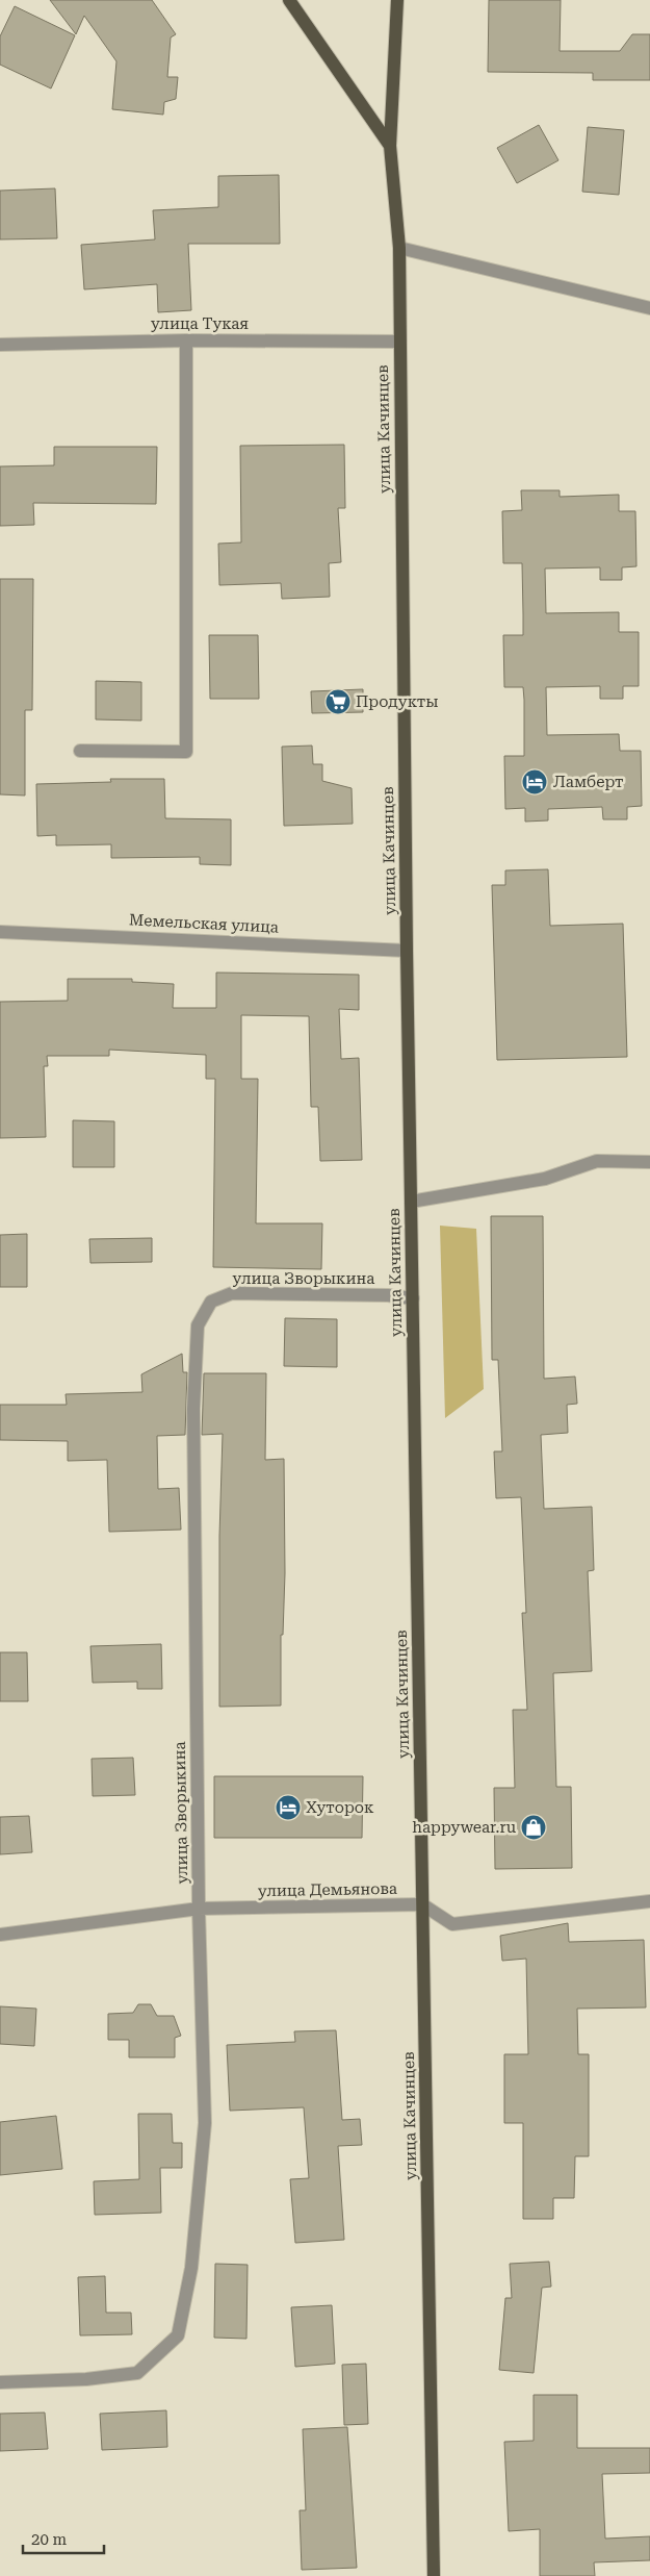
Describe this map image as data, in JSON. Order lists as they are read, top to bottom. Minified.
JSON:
{"streets":{"main road":["улица Качинцев"],"street":["улица Тукая","Мемельская улица","улица Зворыкина","улица Демьянова"]},"crossings":[["улица Тукая","улица Качинцев"],["улица Качинцев","Мемельская улица"],["улица Качинцев","улица Зворыкина"],["улица Качинцев","улица Демьянова"],["улица Зворыкина","улица Демьянова"]],"places":{"supermarket":["Продукты"],"hotel":["Ламберт","Хуторок"],"shop":["happywear.ru"]},"scale_bar":"20 m"}
